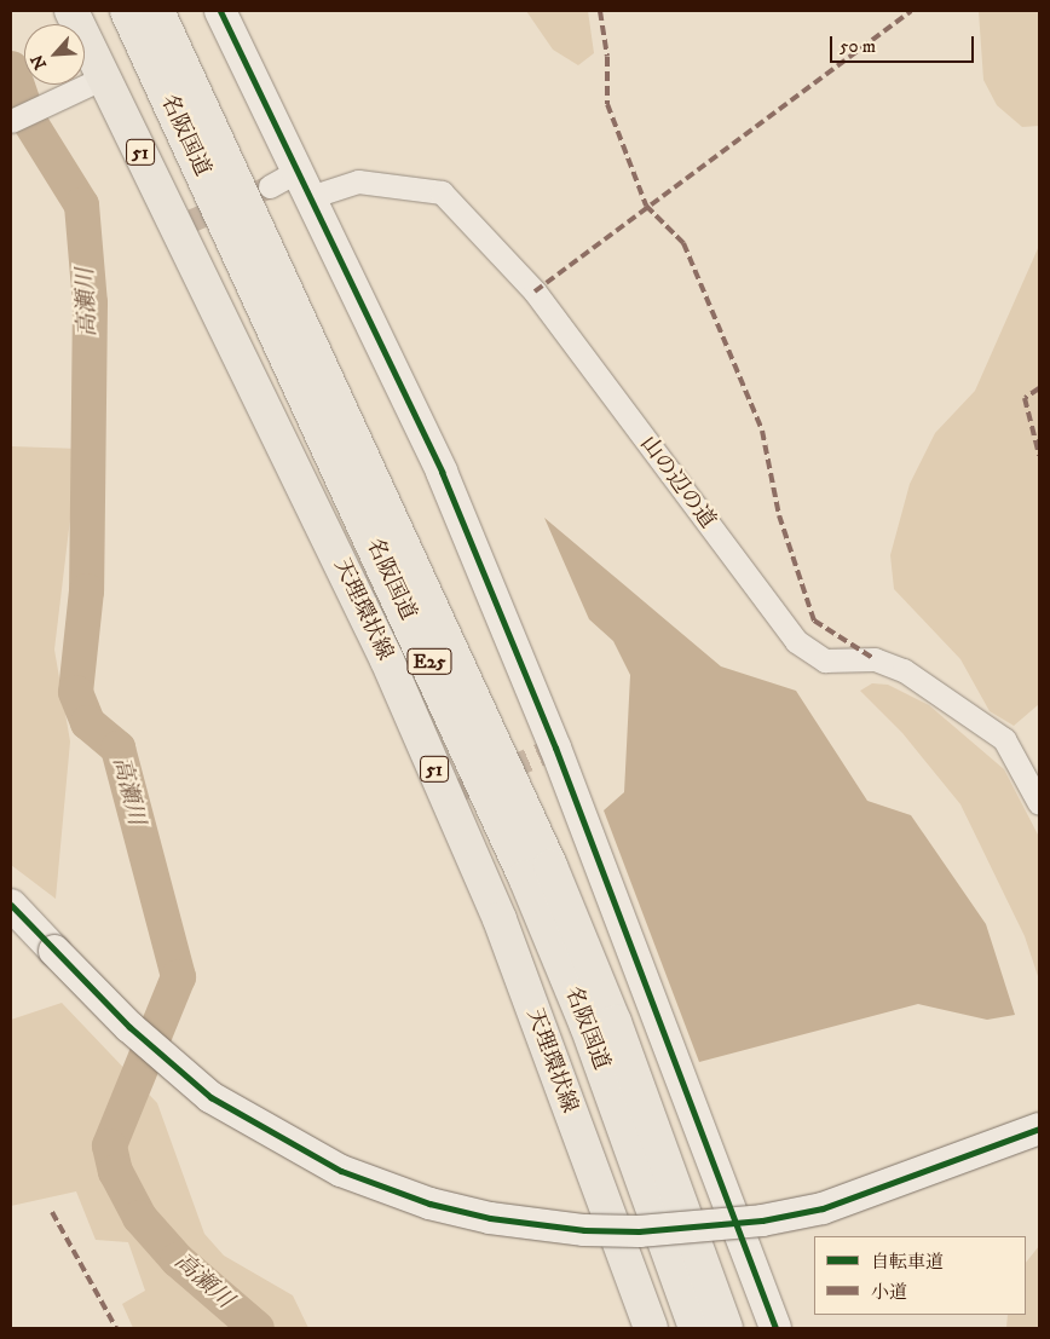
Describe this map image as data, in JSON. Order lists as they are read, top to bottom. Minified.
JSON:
{"streets":{"main road":["名阪国道","51","天理環状線","E25"],"street":["山の辺の道"]},"water":["高瀬川"],"legend":["自転車道","小道"],"scale_bar":"50 m","north":"bottom left"}
